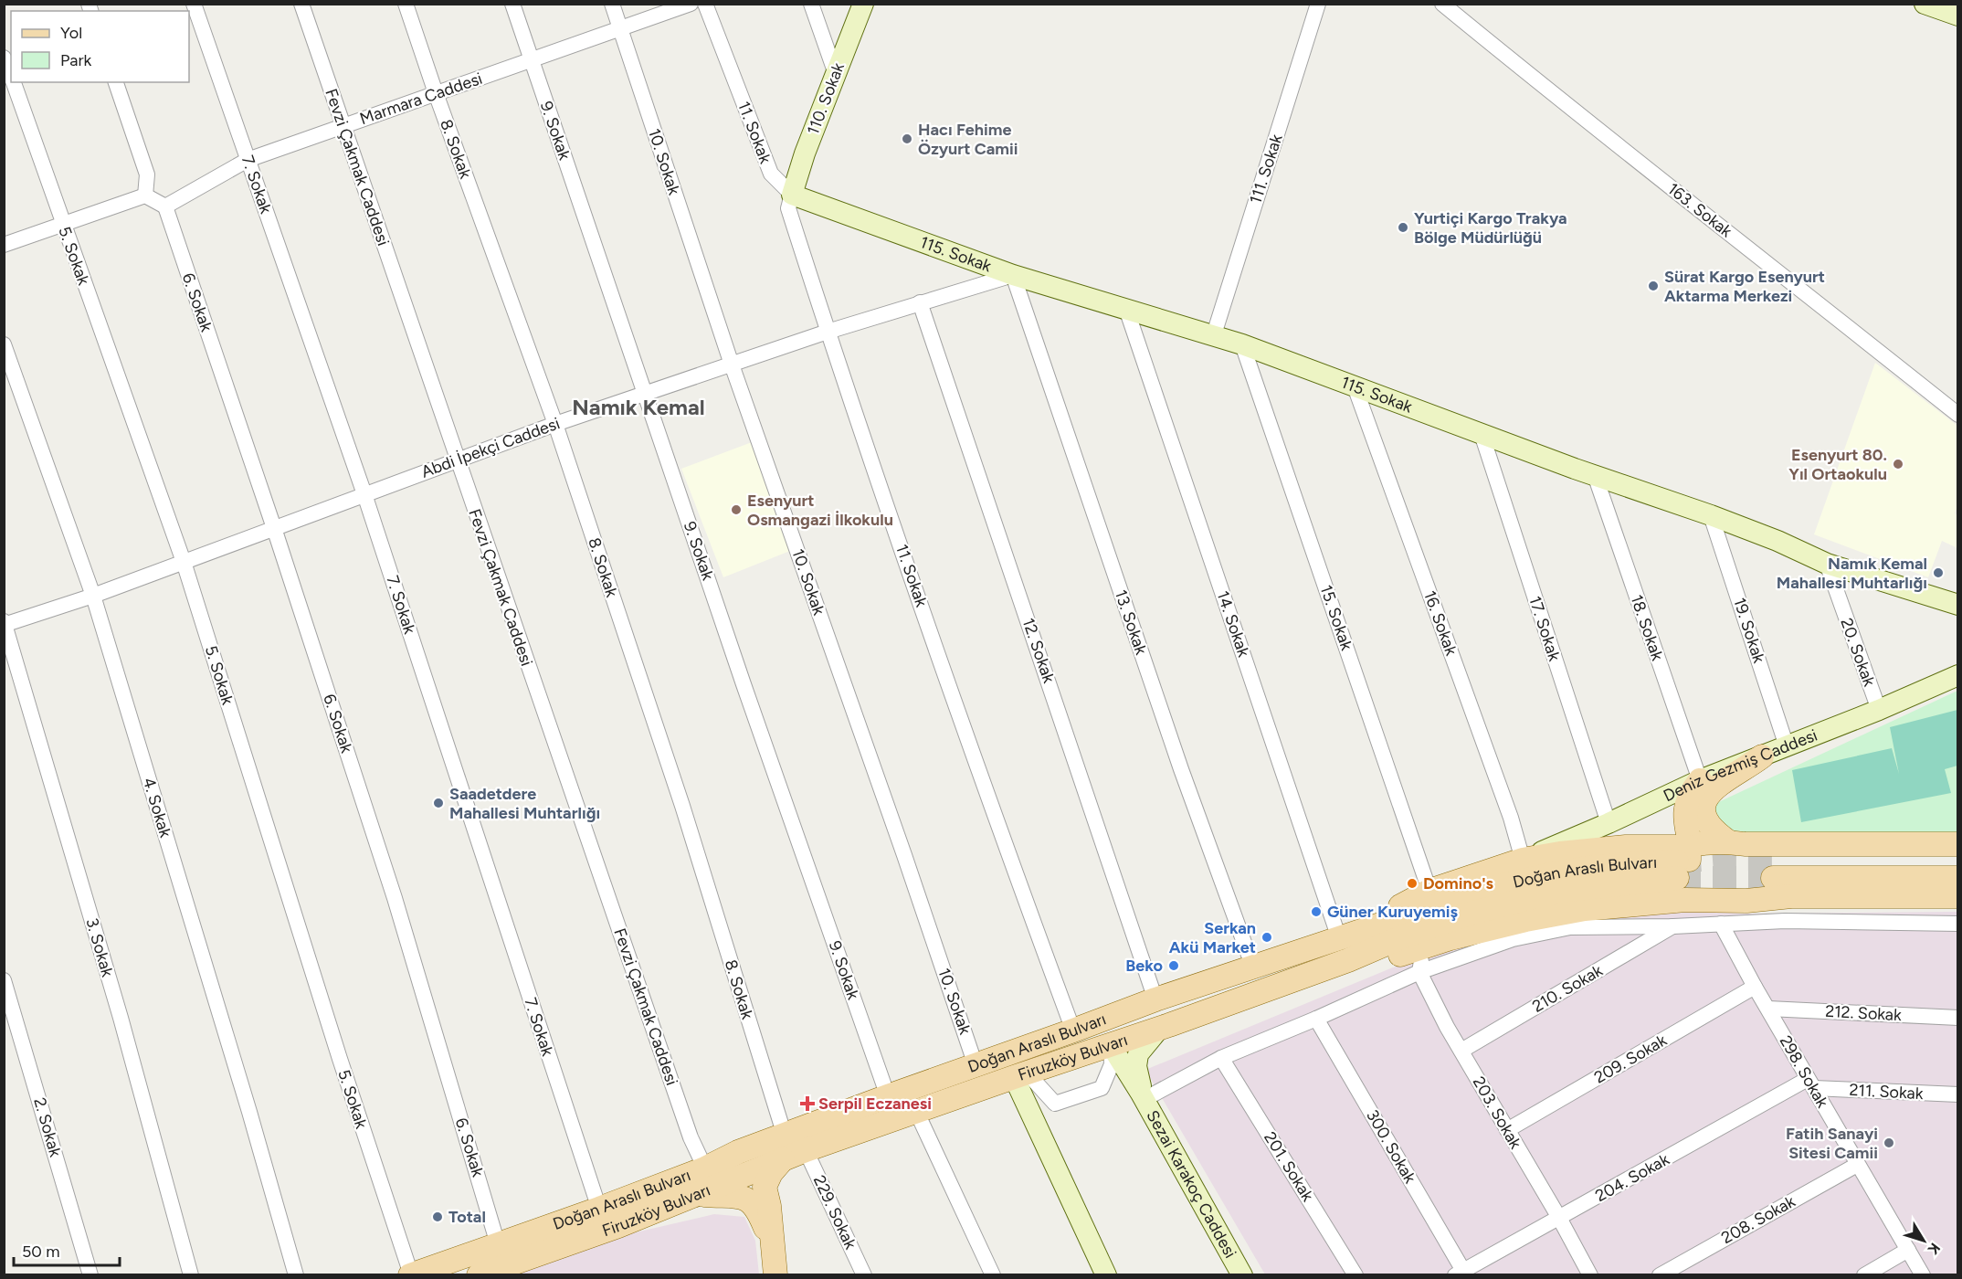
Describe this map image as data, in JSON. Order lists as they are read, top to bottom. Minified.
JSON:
{"streets":{"main road":["Doğan Araslı Bulvarı","Firuzköy Bulvarı"],"street":["Marmara Caddesi","110. Sokak","9. Sokak","11. Sokak","8. Sokak","10. Sokak","Fevzi Çakmak Caddesi","111. Sokak","7. Sokak","163. Sokak","115. Sokak","5. Sokak","6. Sokak","Abdi İpekçi Caddesi","15. Sokak","13. Sokak","16. Sokak","14. Sokak","18. Sokak","17. Sokak","19. Sokak","12. Sokak","20. Sokak","Deniz Gezmiş Caddesi","4. Sokak","3. Sokak","210. Sokak","212. Sokak","209. Sokak","298. Sokak","211. Sokak","203. Sokak","2. Sokak","300. Sokak","201. Sokak","204. Sokak","Sezai Karakoç Caddesi","229. Sokak","208. Sokak"]},"crossings":[["Marmara Caddesi","9. Sokak"],["Marmara Caddesi","8. Sokak"],["Marmara Caddesi","10. Sokak"],["Marmara Caddesi","Fevzi Çakmak Caddesi"],["Marmara Caddesi","7. Sokak"],["Marmara Caddesi","6. Sokak"],["110. Sokak","11. Sokak"],["110. Sokak","115. Sokak"],["9. Sokak","Abdi İpekçi Caddesi"],["9. Sokak","Doğan Araslı Bulvarı"],["11. Sokak","115. Sokak"],["11. Sokak","Abdi İpekçi Caddesi"],["11. Sokak","Doğan Araslı Bulvarı"],["8. Sokak","Abdi İpekçi Caddesi"],["8. Sokak","Doğan Araslı Bulvarı"],["10. Sokak","Abdi İpekçi Caddesi"],["10. Sokak","Doğan Araslı Bulvarı"],["Fevzi Çakmak Caddesi","Abdi İpekçi Caddesi"],["Fevzi Çakmak Caddesi","Doğan Araslı Bulvarı"],["111. Sokak","115. Sokak"],["7. Sokak","Abdi İpekçi Caddesi"],["7. Sokak","Doğan Araslı Bulvarı"],["115. Sokak","Abdi İpekçi Caddesi"],["115. Sokak","15. Sokak"],["115. Sokak","13. Sokak"],["115. Sokak","16. Sokak"],["115. Sokak","14. Sokak"],["115. Sokak","18. Sokak"],["115. Sokak","17. Sokak"],["115. Sokak","19. Sokak"],["115. Sokak","20. Sokak"],["5. Sokak","Abdi İpekçi Caddesi"],["5. Sokak","Doğan Araslı Bulvarı"],["6. Sokak","Abdi İpekçi Caddesi"],["6. Sokak","Doğan Araslı Bulvarı"],["Abdi İpekçi Caddesi","13. Sokak"],["Abdi İpekçi Caddesi","12. Sokak"],["Abdi İpekçi Caddesi","4. Sokak"],["Abdi İpekçi Caddesi","3. Sokak"],["13. Sokak","Doğan Araslı Bulvarı"],["16. Sokak","Deniz Gezmiş Caddesi"],["14. Sokak","Doğan Araslı Bulvarı"],["18. Sokak","Deniz Gezmiş Caddesi"],["17. Sokak","Deniz Gezmiş Caddesi"],["19. Sokak","Deniz Gezmiş Caddesi"],["12. Sokak","Doğan Araslı Bulvarı"],["20. Sokak","Deniz Gezmiş Caddesi"],["Doğan Araslı Bulvarı","Firuzköy Bulvarı"],["210. Sokak","203. Sokak"],["212. Sokak","298. Sokak"],["Firuzköy Bulvarı","229. Sokak"],["209. Sokak","298. Sokak"],["209. Sokak","203. Sokak"],["298. Sokak","211. Sokak"],["298. Sokak","204. Sokak"],["298. Sokak","208. Sokak"],["211. Sokak","204. Sokak"],["203. Sokak","204. Sokak"],["300. Sokak","204. Sokak"]],"districts":["Namık Kemal"],"places":{"other":["Hacı Fehime Özyurt Camii","Yurtiçi Kargo Trakya Bölge Müdürlüğü","Sürat Kargo Esenyurt Aktarma Merkezi","Esenyurt 80. Yıl Ortaokulu","Esenyurt Osmangazi İlkokulu","Namık Kemal Mahallesi Muhtarlığı","Saadetdere Mahallesi Muhtarlığı","Domino's","Güner Kuruyemiş","Serkan Akü Market","Beko","Fatih Sanayi Sitesi Camii","Total"],"health":["Serpil Eczanesi"]},"legend":["Yol","Park"],"scale_bar":"50 m","north":"bottom right"}
